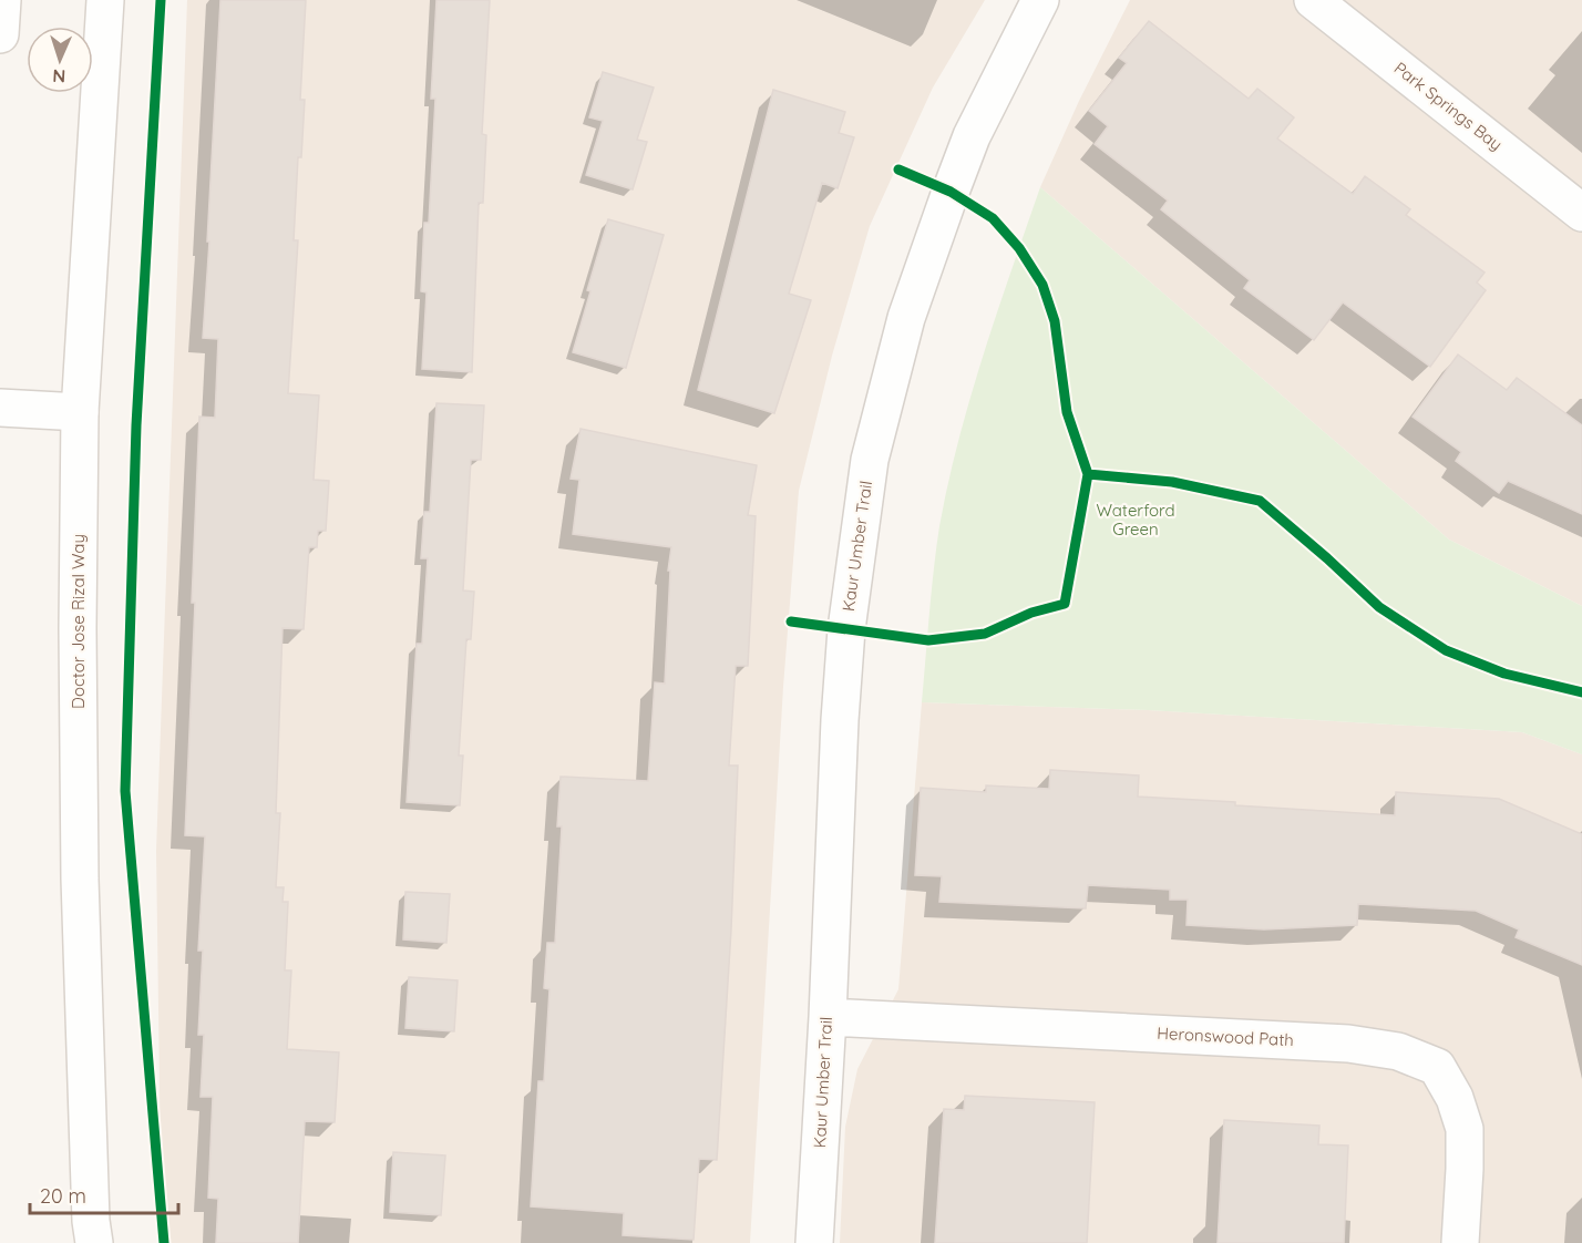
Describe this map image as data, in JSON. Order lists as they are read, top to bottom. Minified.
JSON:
{"streets":{"street":["Park Springs Bay","Kaur Umber Trail","Doctor Jose Rizal Way","Heronswood Path"]},"crossings":[["Kaur Umber Trail","Heronswood Path"]],"parks":["Waterford Green"],"scale_bar":"20 m","north":"bottom"}
